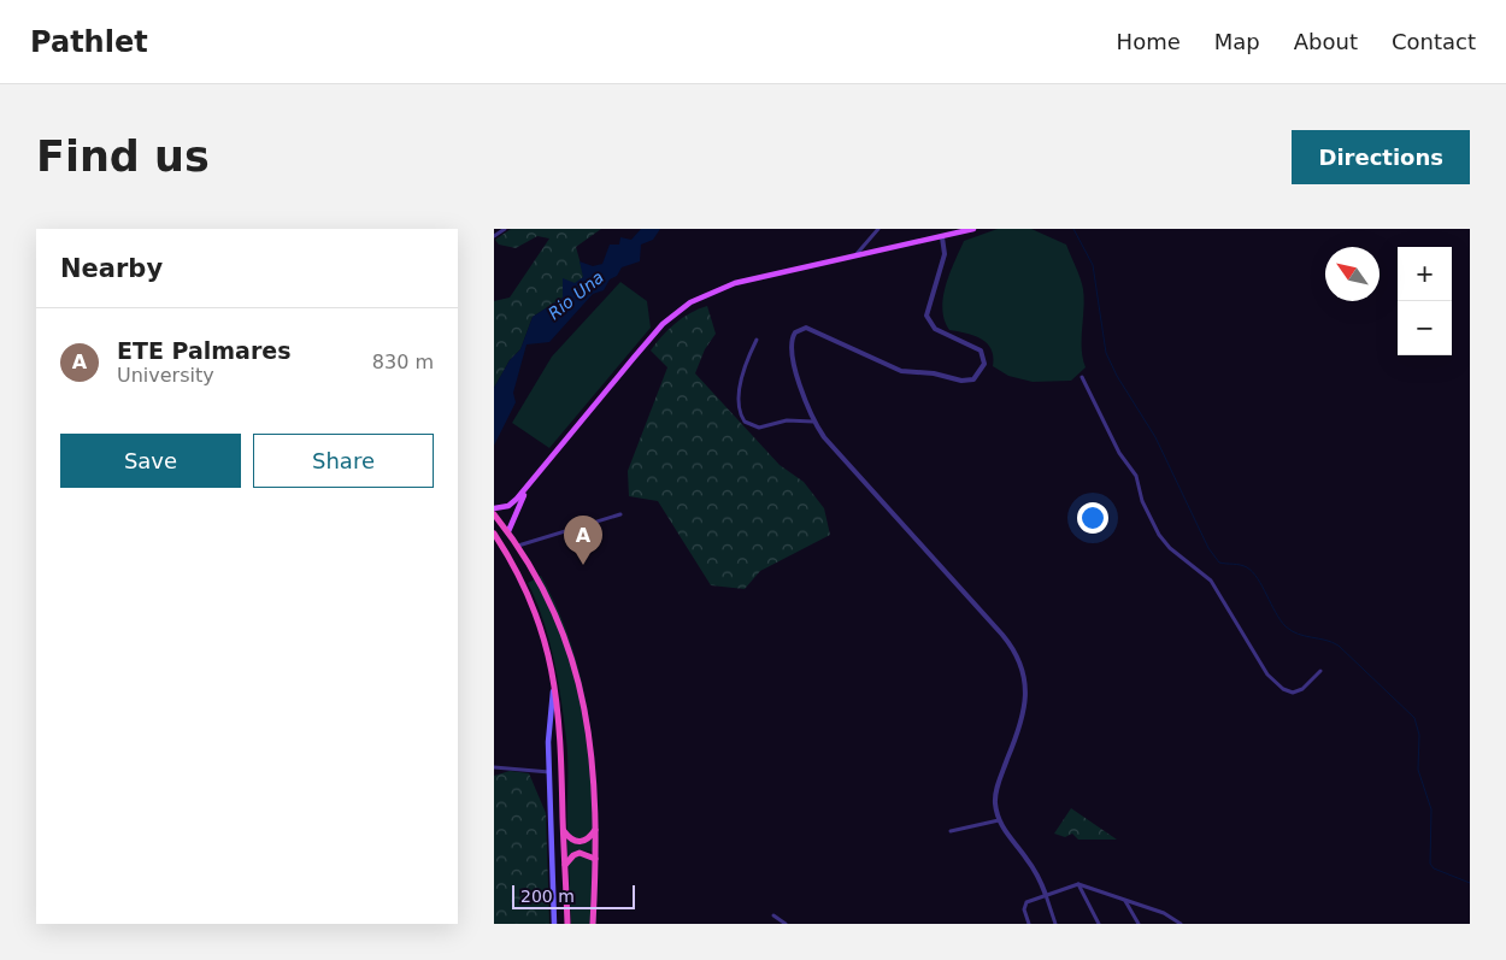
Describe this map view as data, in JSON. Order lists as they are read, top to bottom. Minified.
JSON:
{"water":["Rio Una"],"scale_bar":"200 m","north":"top left","page":{"header":"Pathlet","nav":["Home","Map","About","Contact"],"buttons":["Directions",["Save","Share"]],"title":"Find us","heading":"Nearby","map_buttons":["+","−"],"list":[{"mark":"A","name":"ETE Palmares","note":"University","value":"830 m"}],"pins":"A","scale":"200 m"}}
